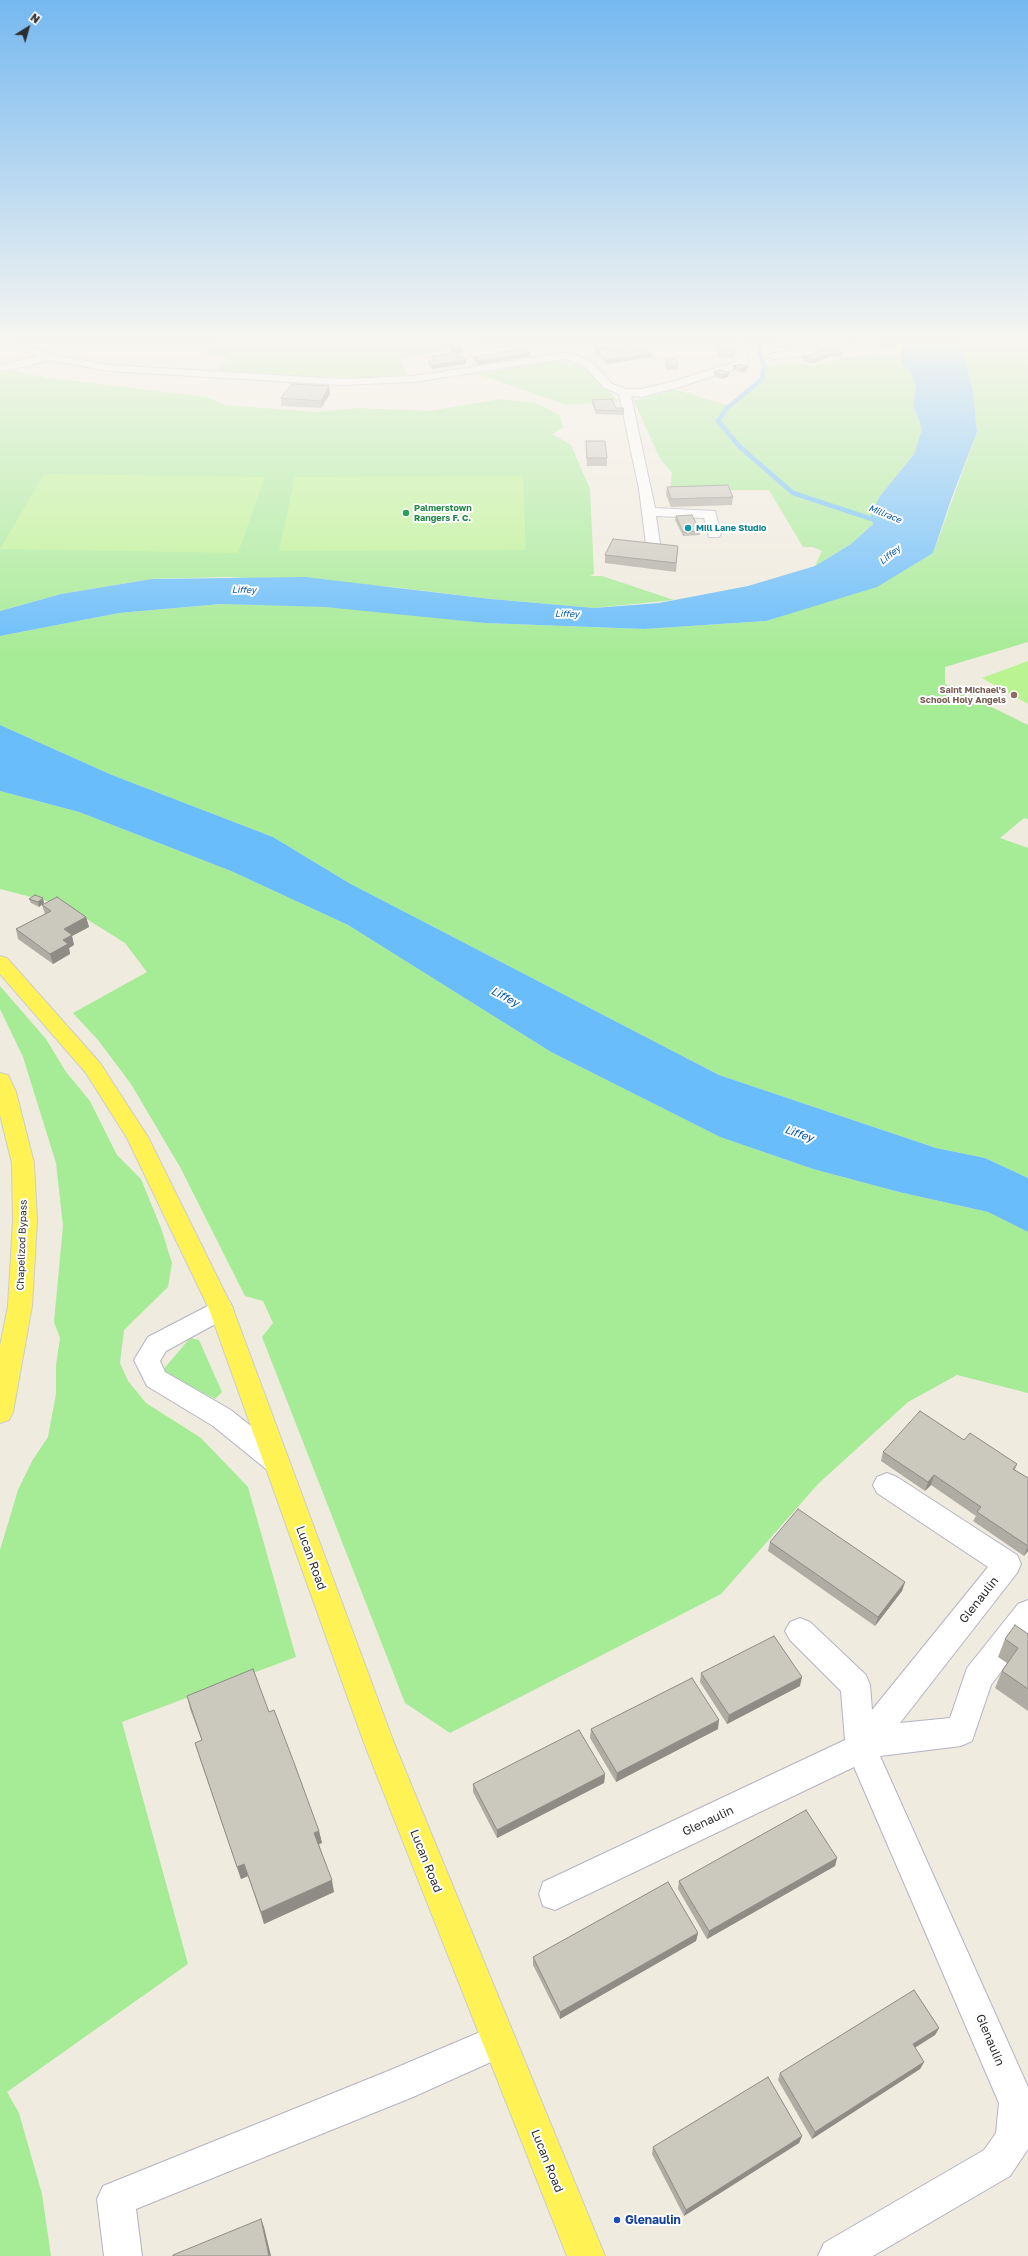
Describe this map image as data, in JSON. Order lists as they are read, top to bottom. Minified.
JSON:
{"streets":{"main road":["Chapelizod Bypass","Lucan Road"],"street":["Glenaulin"]},"water":["Millrace","Liffey"],"places":["Palmerstown Rangers F. C.","Mill Lane Studio","Saint Michael's School Holy Angels","Glenaulin"],"north":"top right"}
